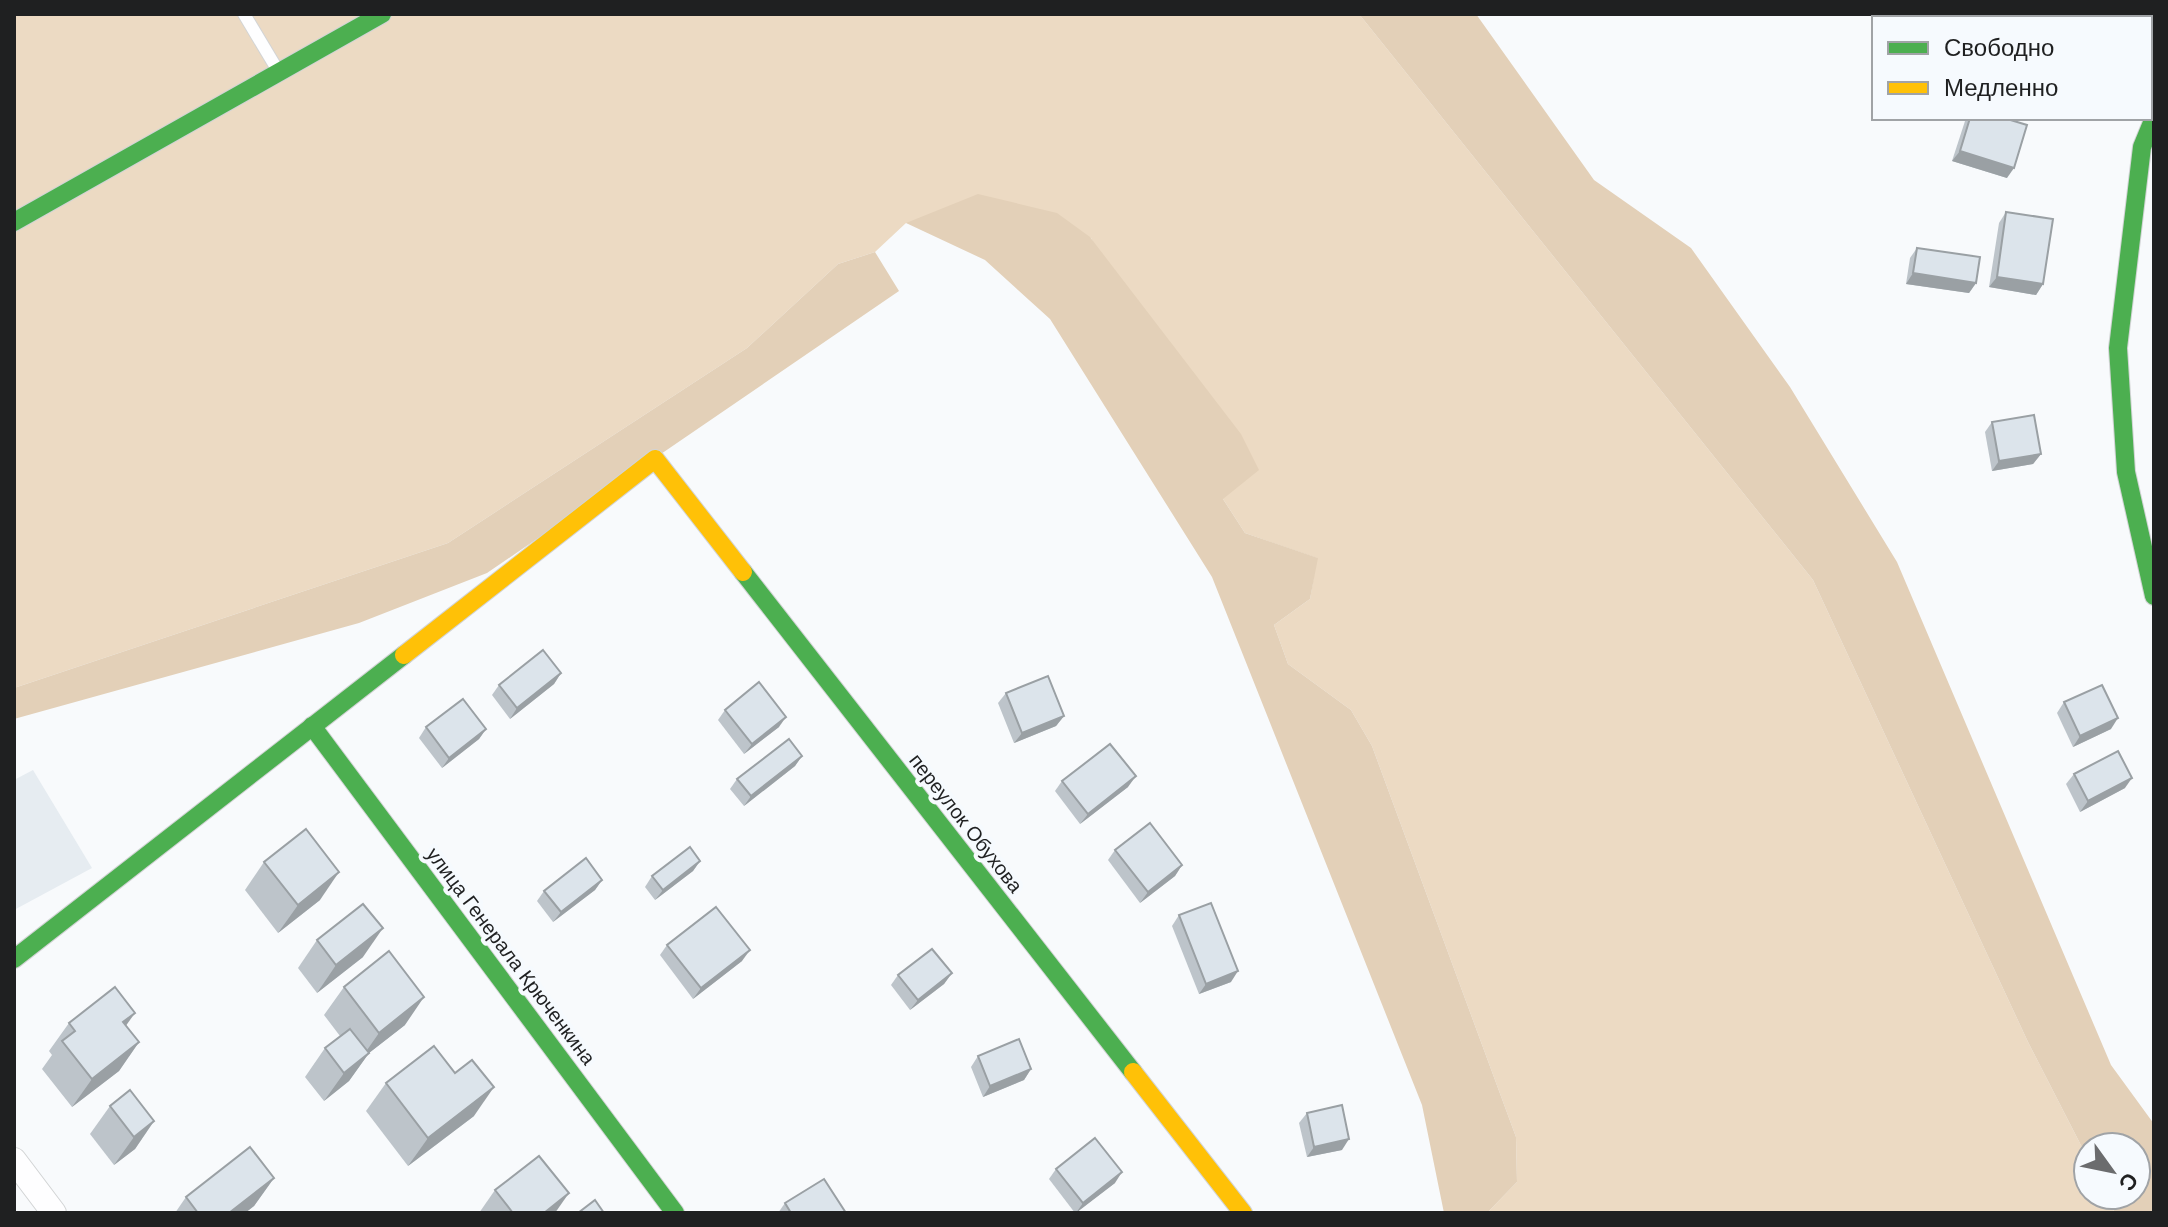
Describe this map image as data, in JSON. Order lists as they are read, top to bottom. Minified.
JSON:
{"streets":{"street":["переулок Обухова","улица Генерала Крюченкина"]},"crossings":[["переулок Обухова","улица Генерала Крюченкина"]],"legend":["Свободно","Медленно"],"north":"bottom right"}
